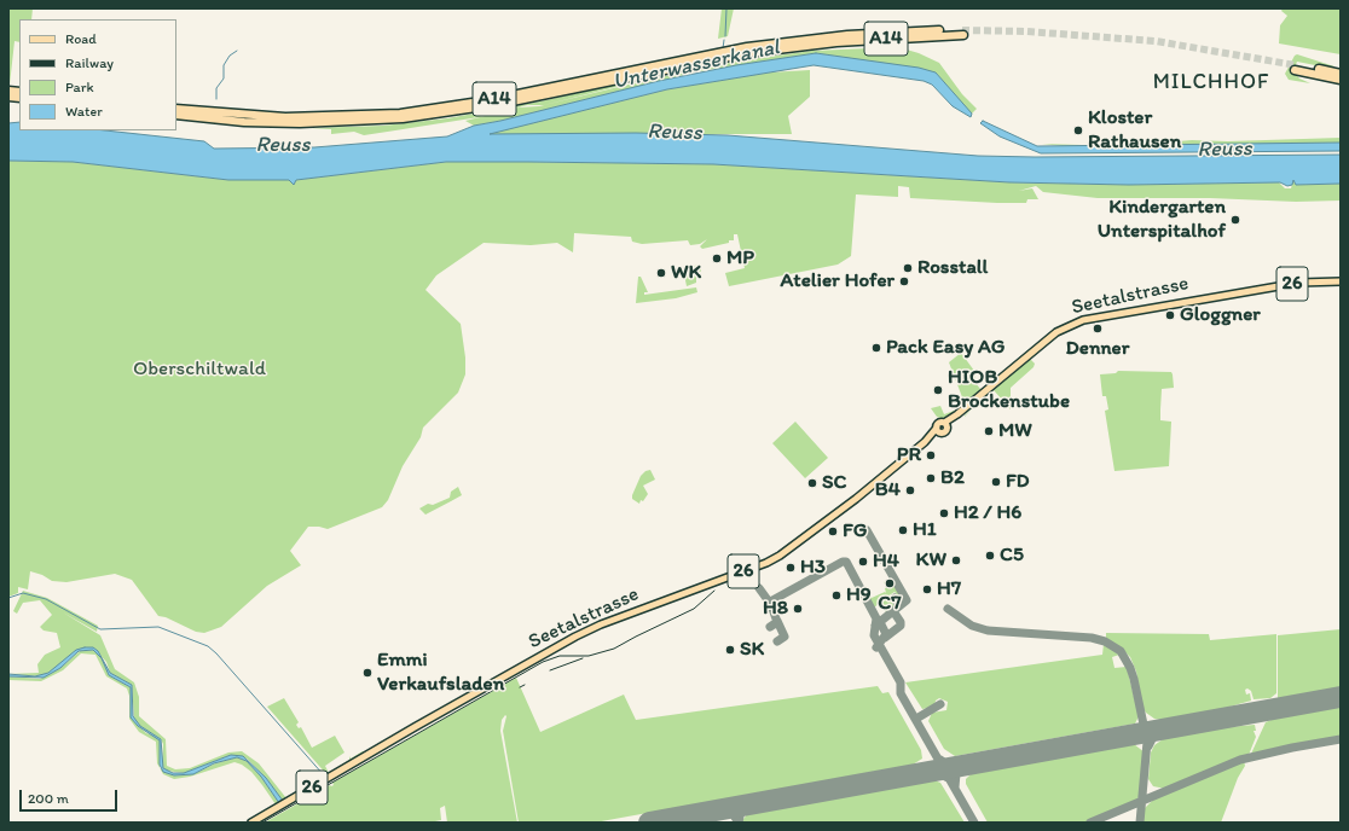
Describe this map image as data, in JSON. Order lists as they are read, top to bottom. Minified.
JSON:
{"streets":{"highway":["A14"],"main road":["26","Seetalstrasse"]},"districts":["MILCHHOF"],"water":["Unterwasserkanal","Reuss"],"parks":["Oberschiltwald"],"places":["Kloster Rathausen","Kindergarten Unterspitalhof","MP","Rosstall","WK","Atelier Hofer","Gloggner","Denner","Pack Easy AG","HIOB Brockenstube","MW","PR","B2","FD","SC","B4","H2 / H6","H1","FG","C5","KW","H4","H3","C7","H7","H9","H8","SK","Emmi Verkaufsladen"],"legend":["Road","Railway","Park","Water"],"scale_bar":"200 m"}
